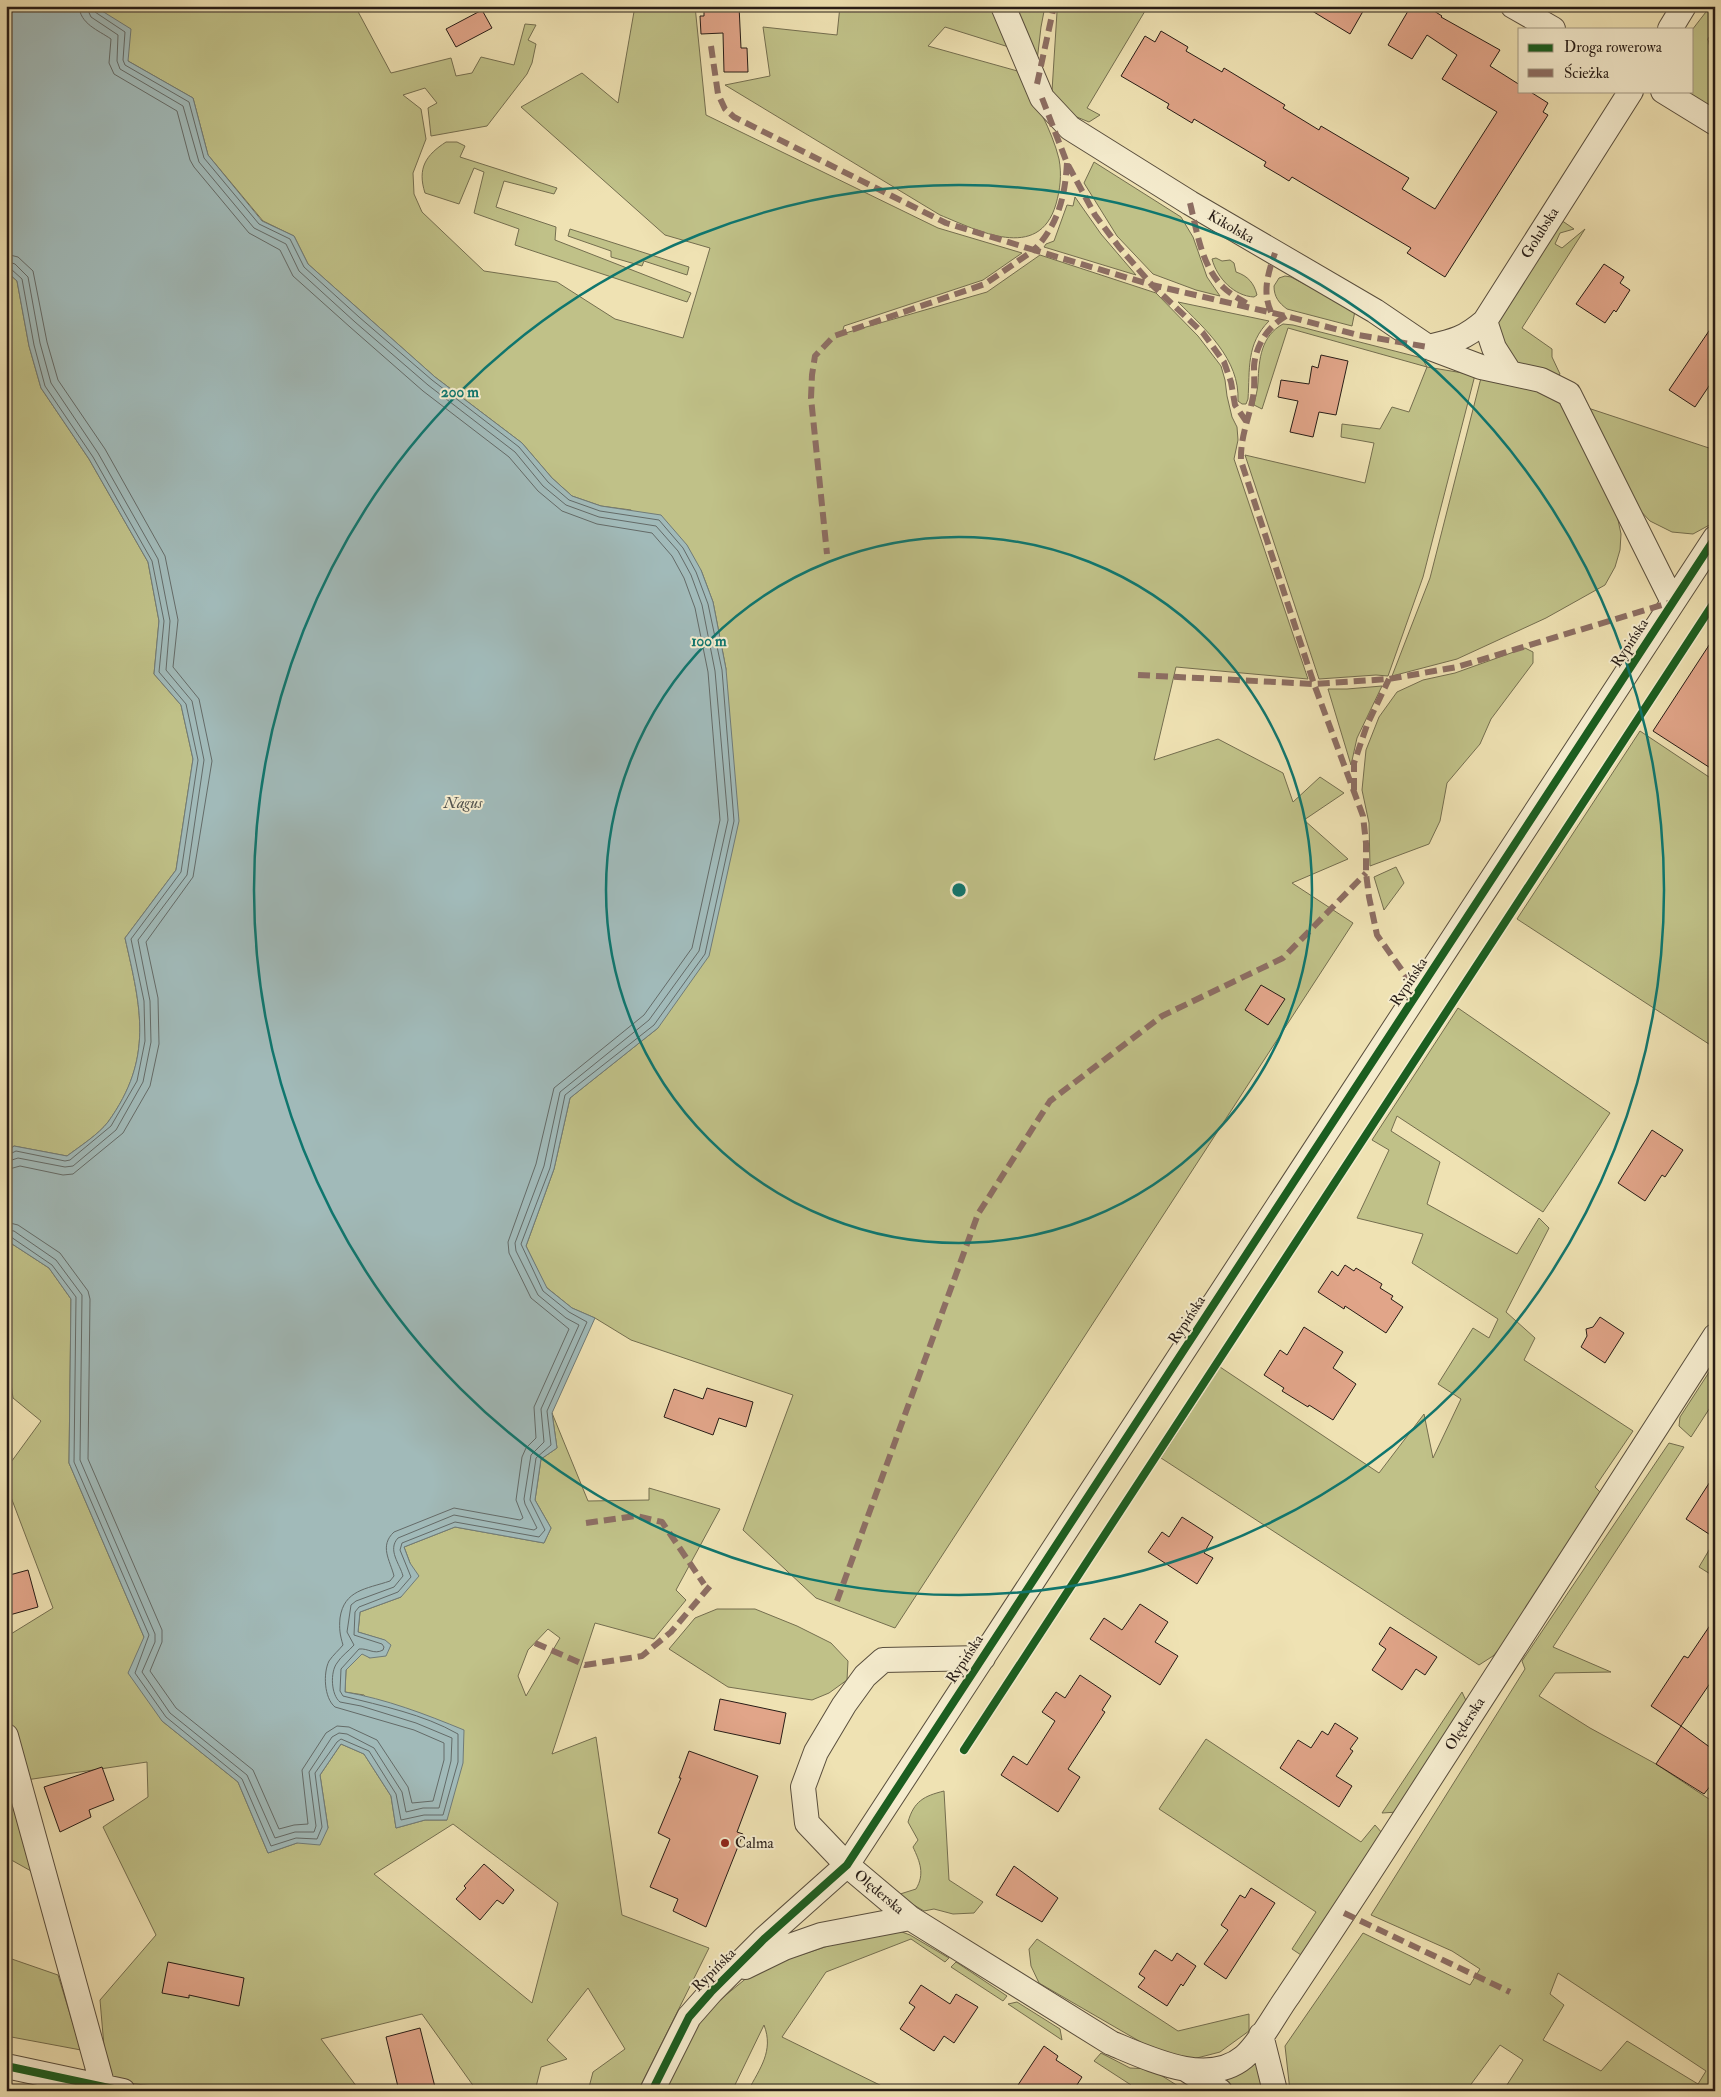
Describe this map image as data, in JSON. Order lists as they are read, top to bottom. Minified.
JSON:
{"streets":{"street":["Kikolska","Golubska","Rypińska","Olęderska"]},"crossings":[["Kikolska","Golubska"],["Kikolska","Rypińska"],["Rypińska","Olęderska"]],"water":["Nagus"],"places":["Calma"],"legend":["Droga rowerowa","Ścieżka"],"rings":["200 m","100 m"]}
